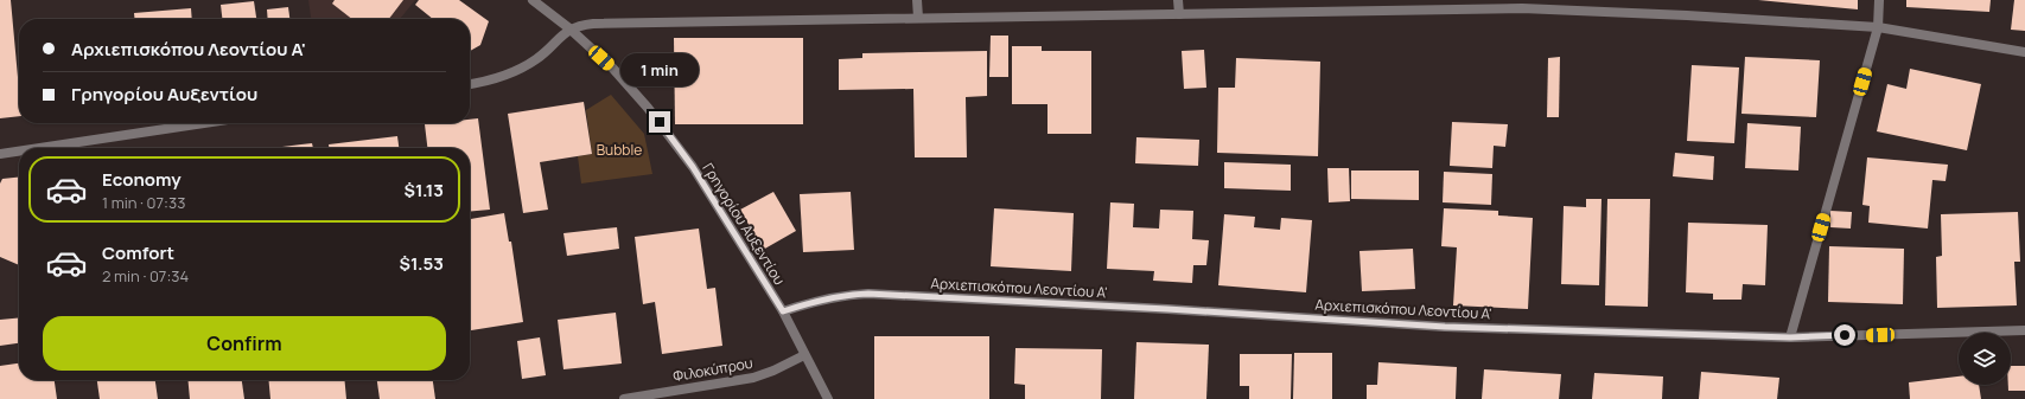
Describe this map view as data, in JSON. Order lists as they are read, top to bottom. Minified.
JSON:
{"streets":{"street":["Γρηγορίου Αυξεντίου","Αρχιεπισκόπου Λεοντίου Α'","Φιλοκύπρου"]},"crossings":[["Γρηγορίου Αυξεντίου","Αρχιεπισκόπου Λεοντίου Α'"],["Γρηγορίου Αυξεντίου","Φιλοκύπρου"]],"parks":["Bubble"],"page":{"banner":["Αρχιεπισκόπου Λεοντίου Α'","Γρηγορίου Αυξεντίου"],"bubble":"1 min","list":[{"name":"Economy","note":"1 min · 07:33","value":"$1.13"},{"name":"Comfort","note":"2 min · 07:34","value":"$1.53"}],"buttons":"Confirm"}}
